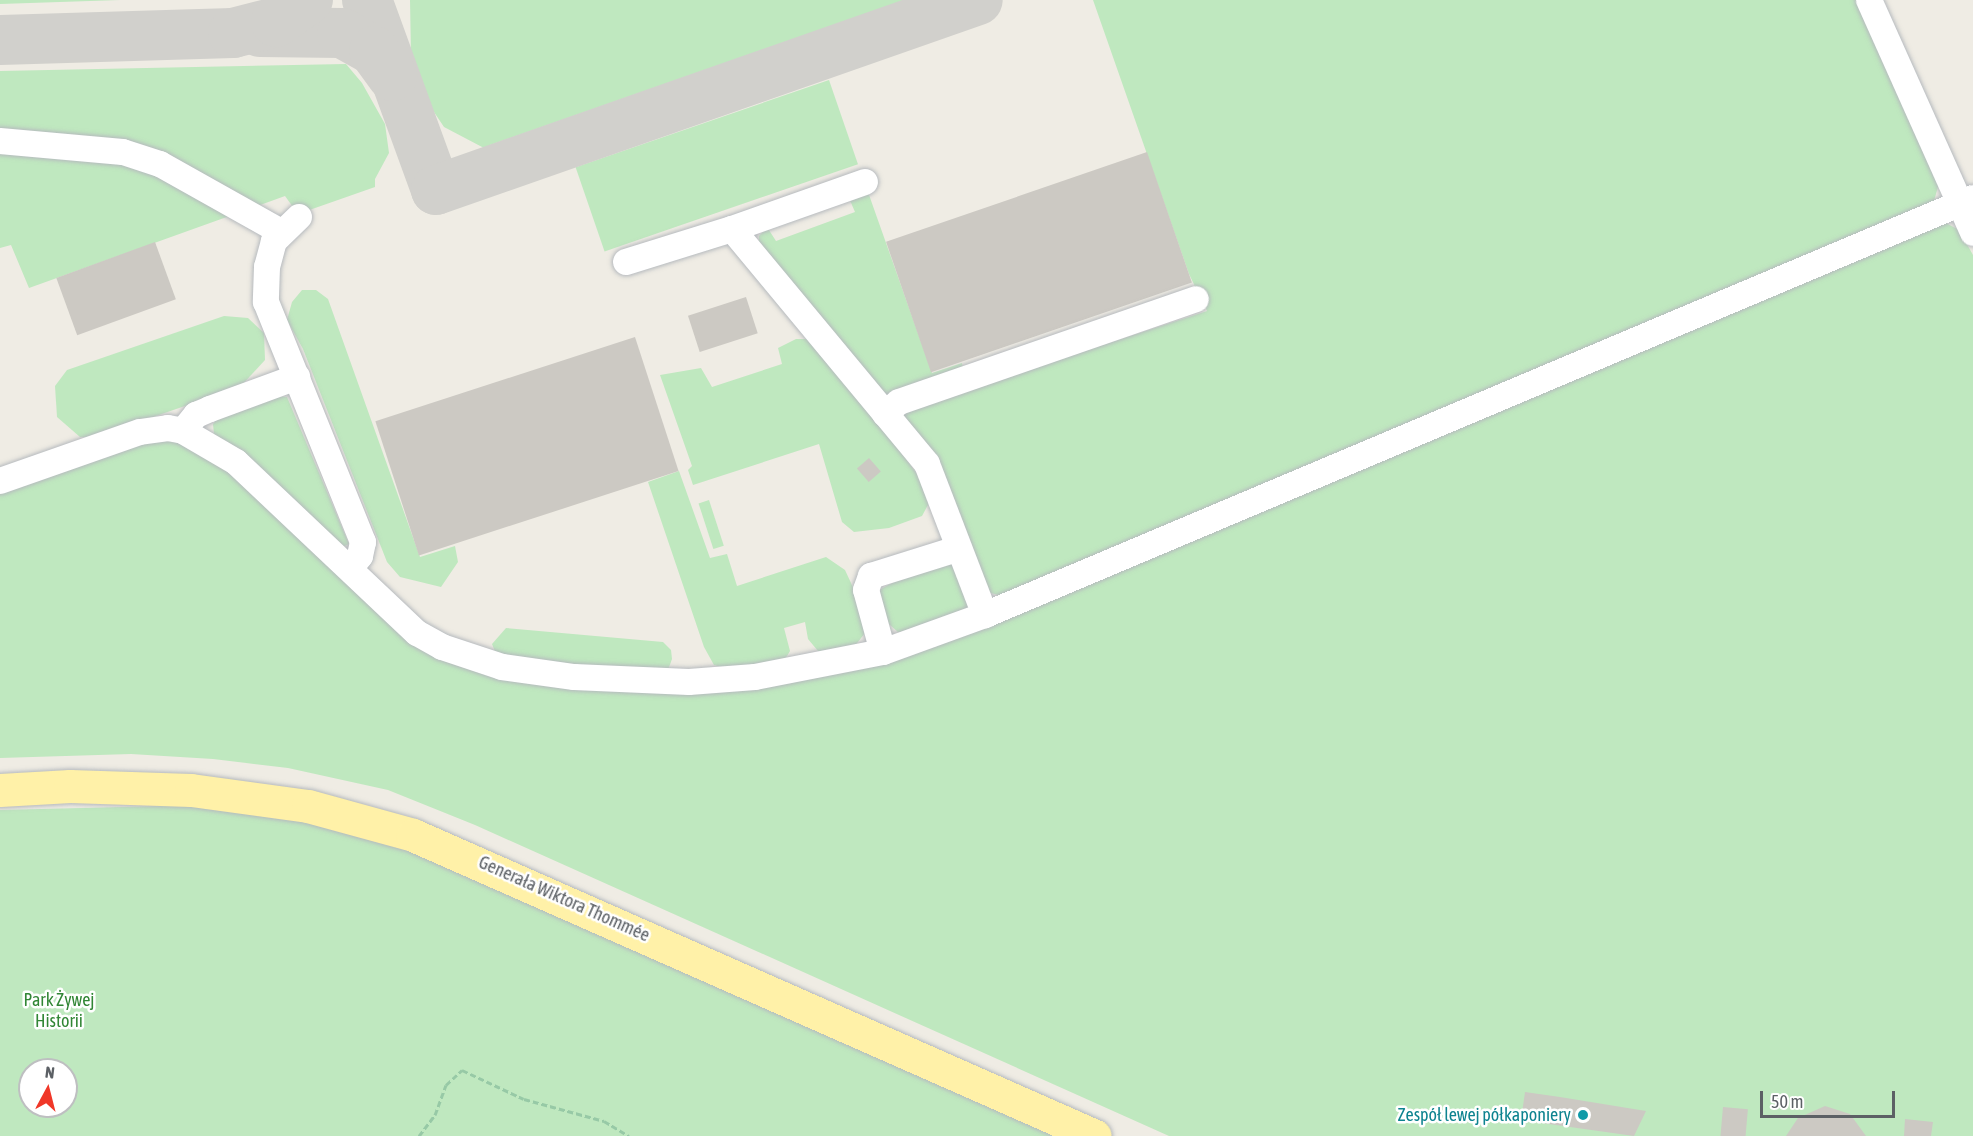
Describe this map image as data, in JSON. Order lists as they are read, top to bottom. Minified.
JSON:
{"streets":{"main road":["Generała Wiktora Thommée"]},"parks":["Park Żywej Historii"],"places":["Zespół lewej półkaponiery"],"scale_bar":"50 m","north":"top"}
